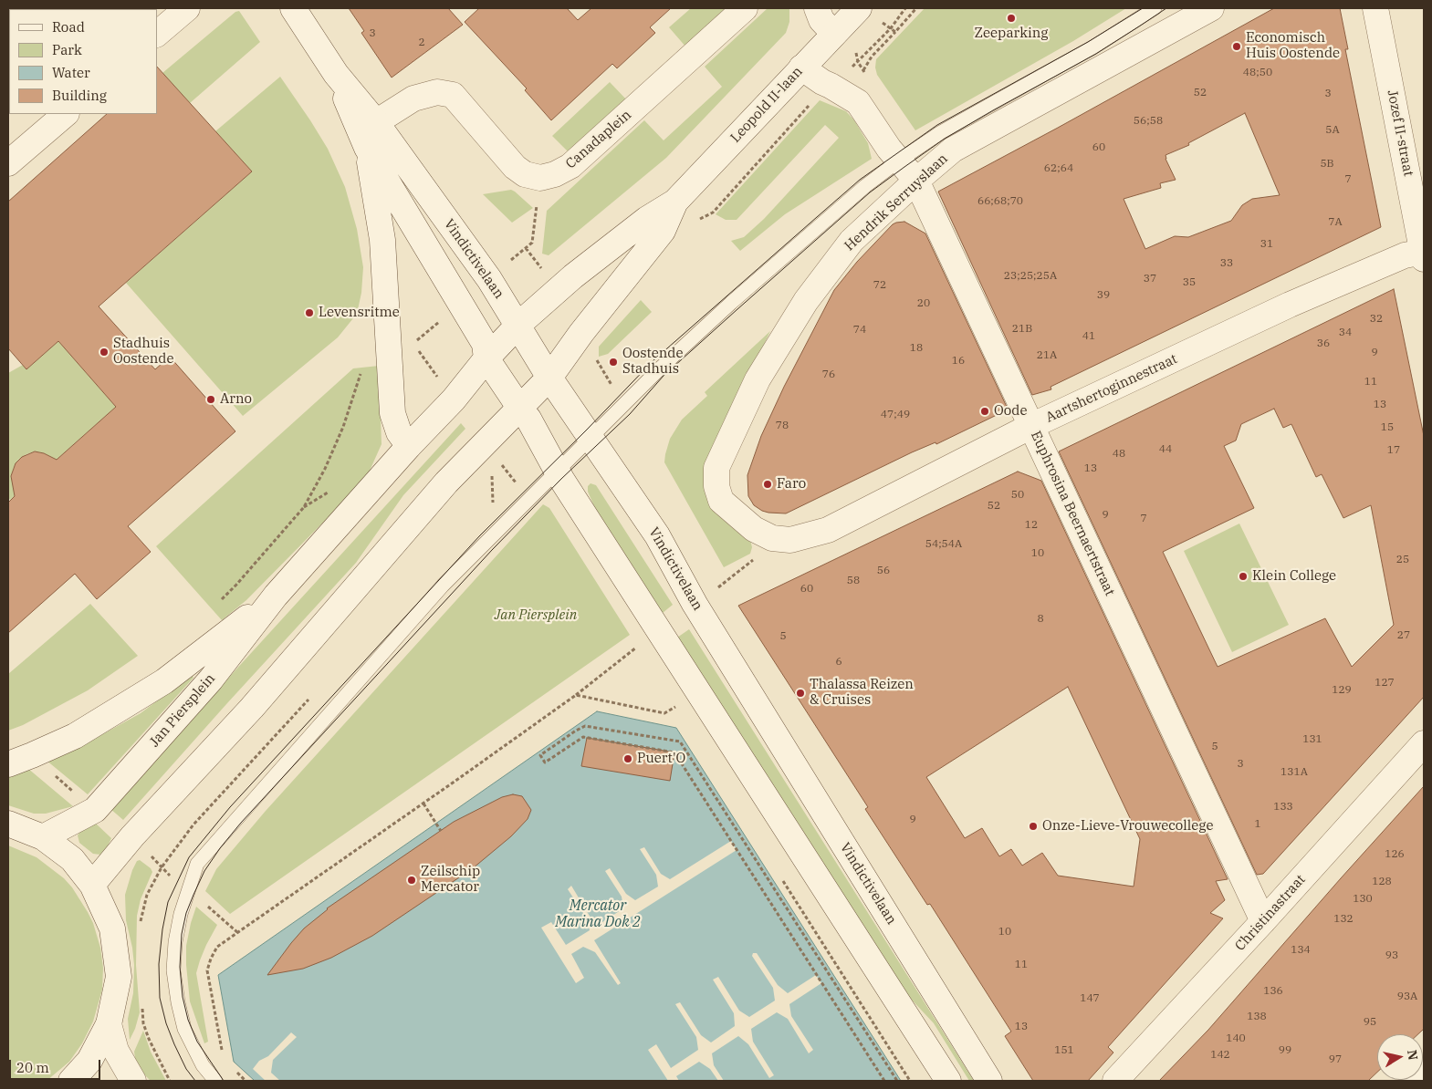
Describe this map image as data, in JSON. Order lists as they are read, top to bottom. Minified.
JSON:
{"streets":{"street":["Leopold II-laan","Jozef II-straat","Canadaplein","Hendrik Serruyslaan","Vindictivelaan","Aartshertoginnestraat","Euphrosina Beernaertstraat","Jan Piersplein","Christinastraat"]},"crossings":[["Leopold II-laan","Vindictivelaan"],["Leopold II-laan","Euphrosina Beernaertstraat"],["Leopold II-laan","Jan Piersplein"],["Jozef II-straat","Aartshertoginnestraat"],["Hendrik Serruyslaan","Aartshertoginnestraat"],["Hendrik Serruyslaan","Euphrosina Beernaertstraat"],["Vindictivelaan","Jan Piersplein"],["Aartshertoginnestraat","Euphrosina Beernaertstraat"],["Euphrosina Beernaertstraat","Christinastraat"]],"water":["Mercator Marina Dok 2"],"parks":["Jan Piersplein"],"places":["Zeeparking","Economisch Huis Oostende","Levensritme","Stadhuis Oostende","Oostende Stadhuis","Arno","Oode","Faro","Klein College","Thalassa Reizen & Cruises","Puert'O","Onze-Lieve-Vrouwecollege","Zeilschip Mercator"],"house_numbers":["3","2","48;50","52","3","56;58","5A","60","5B","62;64","7","66;68;70","7A","31","33","23;25;25A","37","35","72","39","20","32","21B","74","34","41","36","18","9","21A","16","76","11","13","47;49","78","15","44","17","48","13","50","52","9","7","12","54;54A","10","25","56","58","60","8","27","5","6","127","129","131","5","3","131A","133","9","1","126","128","130","132","10","134","93","11","136","93A","147","138","95","13","140","151","99","142","97"],"legend":["Road","Park","Water","Building"],"scale_bar":"20 m","north":"right"}
